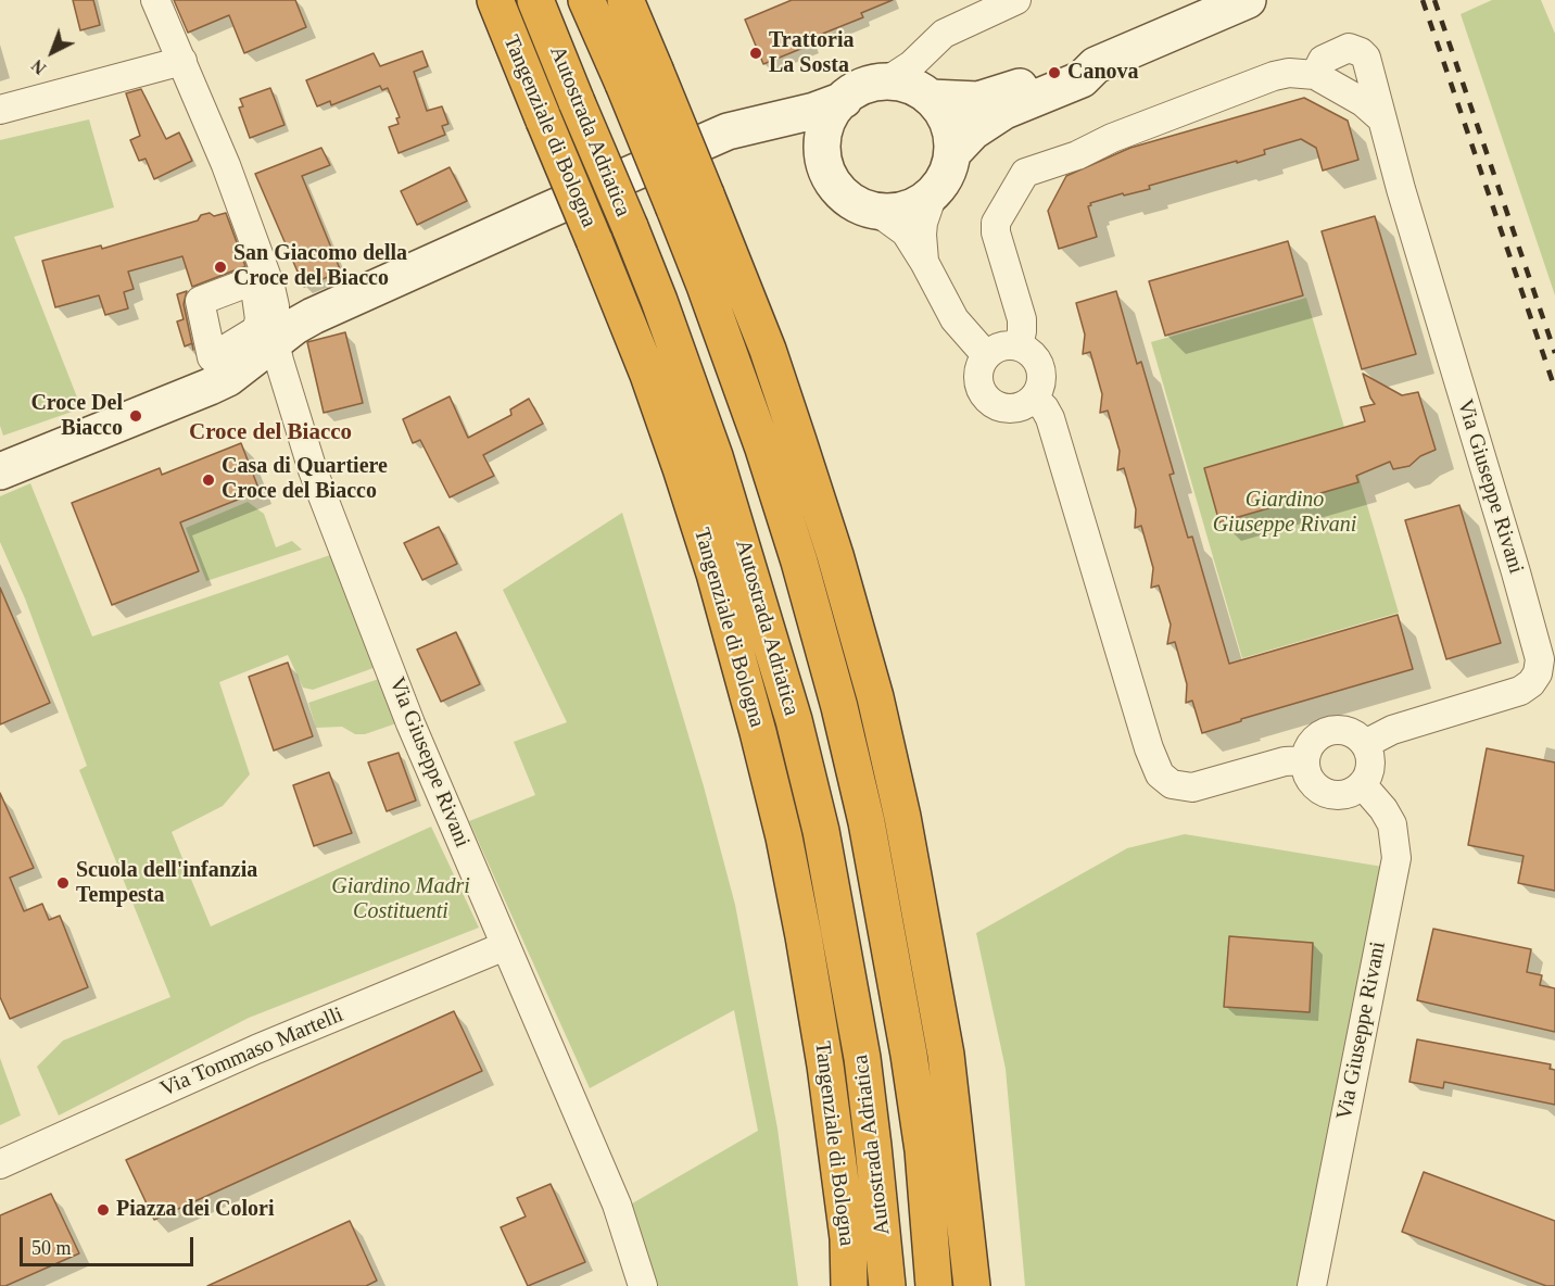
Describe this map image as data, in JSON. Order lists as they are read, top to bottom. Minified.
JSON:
{"streets":{"highway":["Tangenziale di Bologna","Autostrada Adriatica"],"street":["Via Giuseppe Rivani","Via Tommaso Martelli"]},"crossings":[["Via Giuseppe Rivani","Via Tommaso Martelli"]],"districts":["Croce del Biacco"],"parks":["Giardino Giuseppe Rivani","Giardino Madri Costituenti"],"places":["Trattoria La Sosta","Canova","San Giacomo della Croce del Biacco","Croce Del Biacco","Casa di Quartiere Croce del Biacco","Scuola dell'infanzia Tempesta","Piazza dei Colori"],"scale_bar":"50 m","north":"bottom left"}
